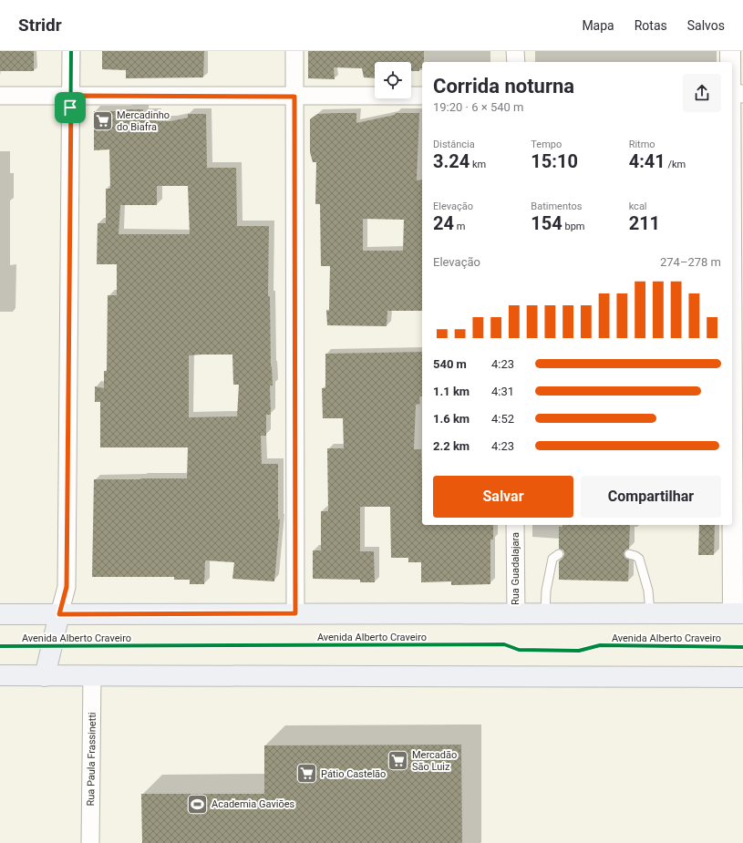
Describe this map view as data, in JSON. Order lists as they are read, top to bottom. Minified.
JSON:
{"streets":{"street":["Rua Guadalajara","Rua Paula Frassinetti"],"cycle path":["Avenida Alberto Craveiro"]},"places":{"supermarket":["Mercadinho do Biafra","Mercadão São Luiz","Pátio Castelão"],"sports":["Academia Gaviões"]},"page":{"header":"Stridr","nav":["Mapa","Rotas","Salvos"],"heading":["Corrida noturna","19:20 · 6 × 540 m"],"stats":[["Distância","3.24 km"],["Tempo","15:10"],["Ritmo","4:41 /km"],["Elevação","24 m"],["Batimentos","154 bpm"],["kcal","211"]],"chart":["Elevação","274–278 m"],"list":[{"name":"540 m","note":"4:23"},{"name":"1.1 km","note":"4:31"},{"name":"1.6 km","note":"4:52"},{"name":"2.2 km","note":"4:23"}],"buttons":["Salvar","Compartilhar"]}}
